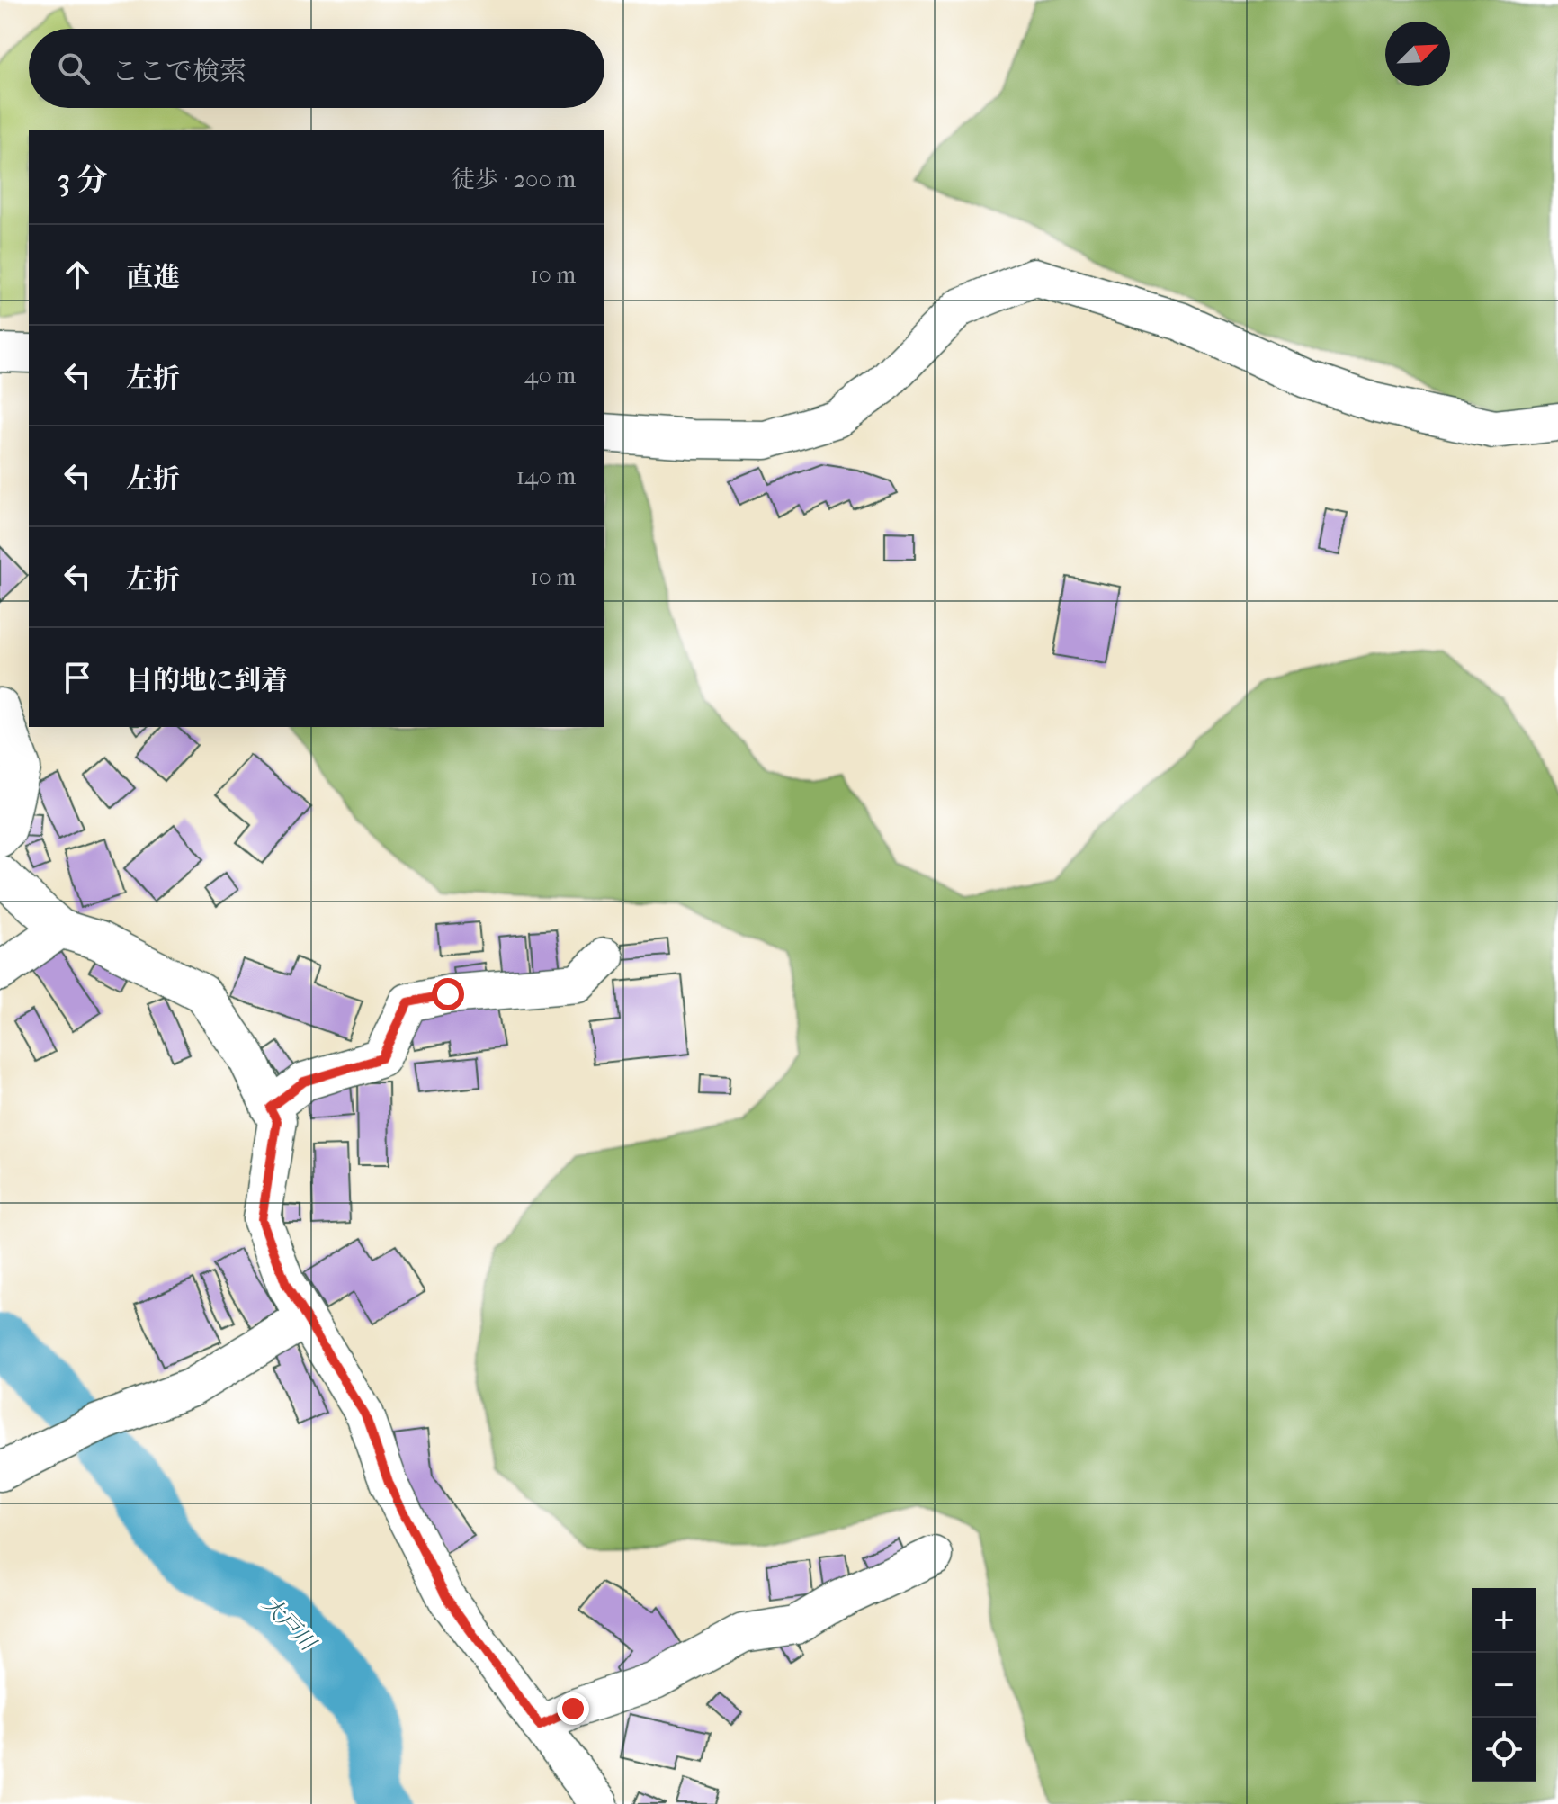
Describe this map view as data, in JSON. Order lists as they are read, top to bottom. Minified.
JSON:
{"water":["大戸川"],"north":"top right","page":{"search":"ここで検索","heading":["3 分","徒歩 · 200 m"],"list":[["直進","10 m"],["左折","40 m"],["左折","140 m"],["左折","10 m"],"目的地に到着"],"map_buttons":["+","−"]}}
